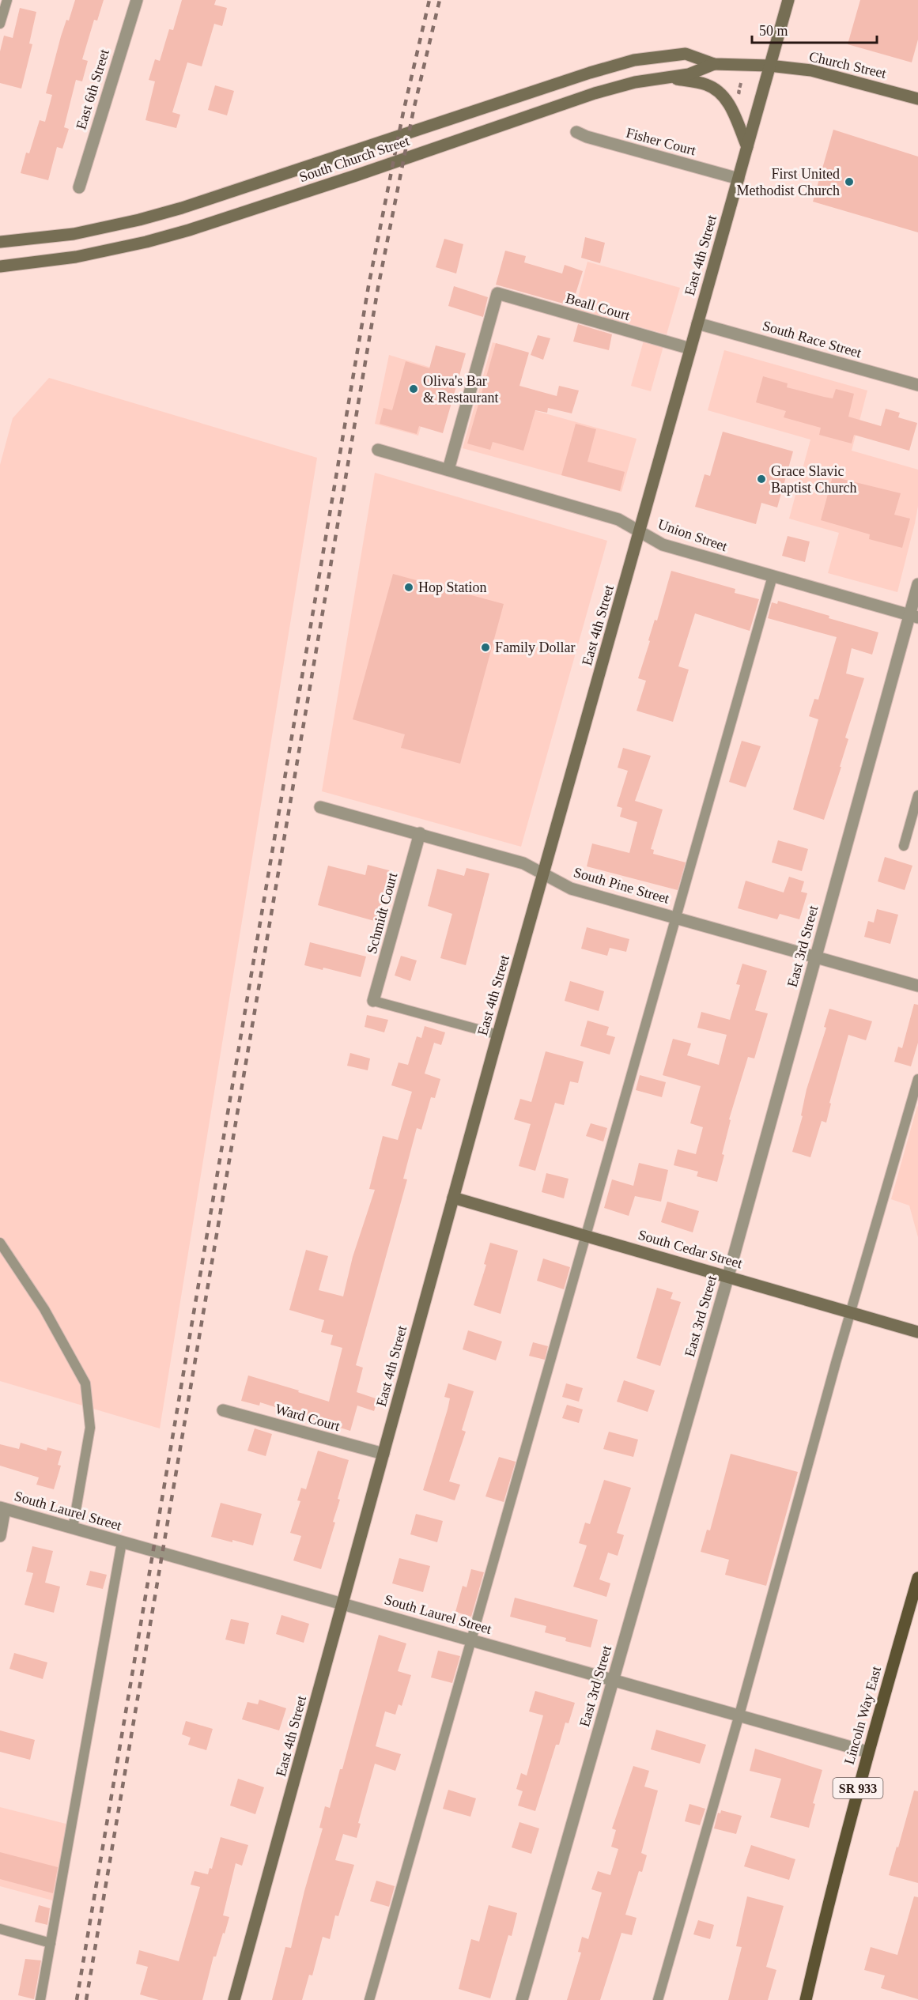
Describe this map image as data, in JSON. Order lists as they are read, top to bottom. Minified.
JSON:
{"streets":{"main road":["Lincoln Way East","SR 933"],"street":["Church Street","East 6th Street","Fisher Court","South Church Street","East 4th Street","Beall Court","South Race Street","Union Street","South Pine Street","Schmidt Court","East 3rd Street","South Cedar Street","Ward Court","South Laurel Street"]},"crossings":[["Church Street","South Church Street"],["Church Street","East 4th Street"],["Fisher Court","East 4th Street"],["South Church Street","East 4th Street"],["East 4th Street","Beall Court"],["East 4th Street","South Race Street"],["East 4th Street","Union Street"],["East 4th Street","South Pine Street"],["East 4th Street","South Cedar Street"],["East 4th Street","Ward Court"],["East 4th Street","South Laurel Street"],["Beall Court","Union Street"],["Union Street","East 3rd Street"],["South Pine Street","Schmidt Court"],["South Pine Street","East 3rd Street"],["East 3rd Street","South Cedar Street"],["East 3rd Street","South Laurel Street"],["South Laurel Street","Lincoln Way East"]],"places":["First United Methodist Church","Oliva's Bar & Restaurant","Grace Slavic Baptist Church","Hop Station","Family Dollar"],"scale_bar":"50 m"}
